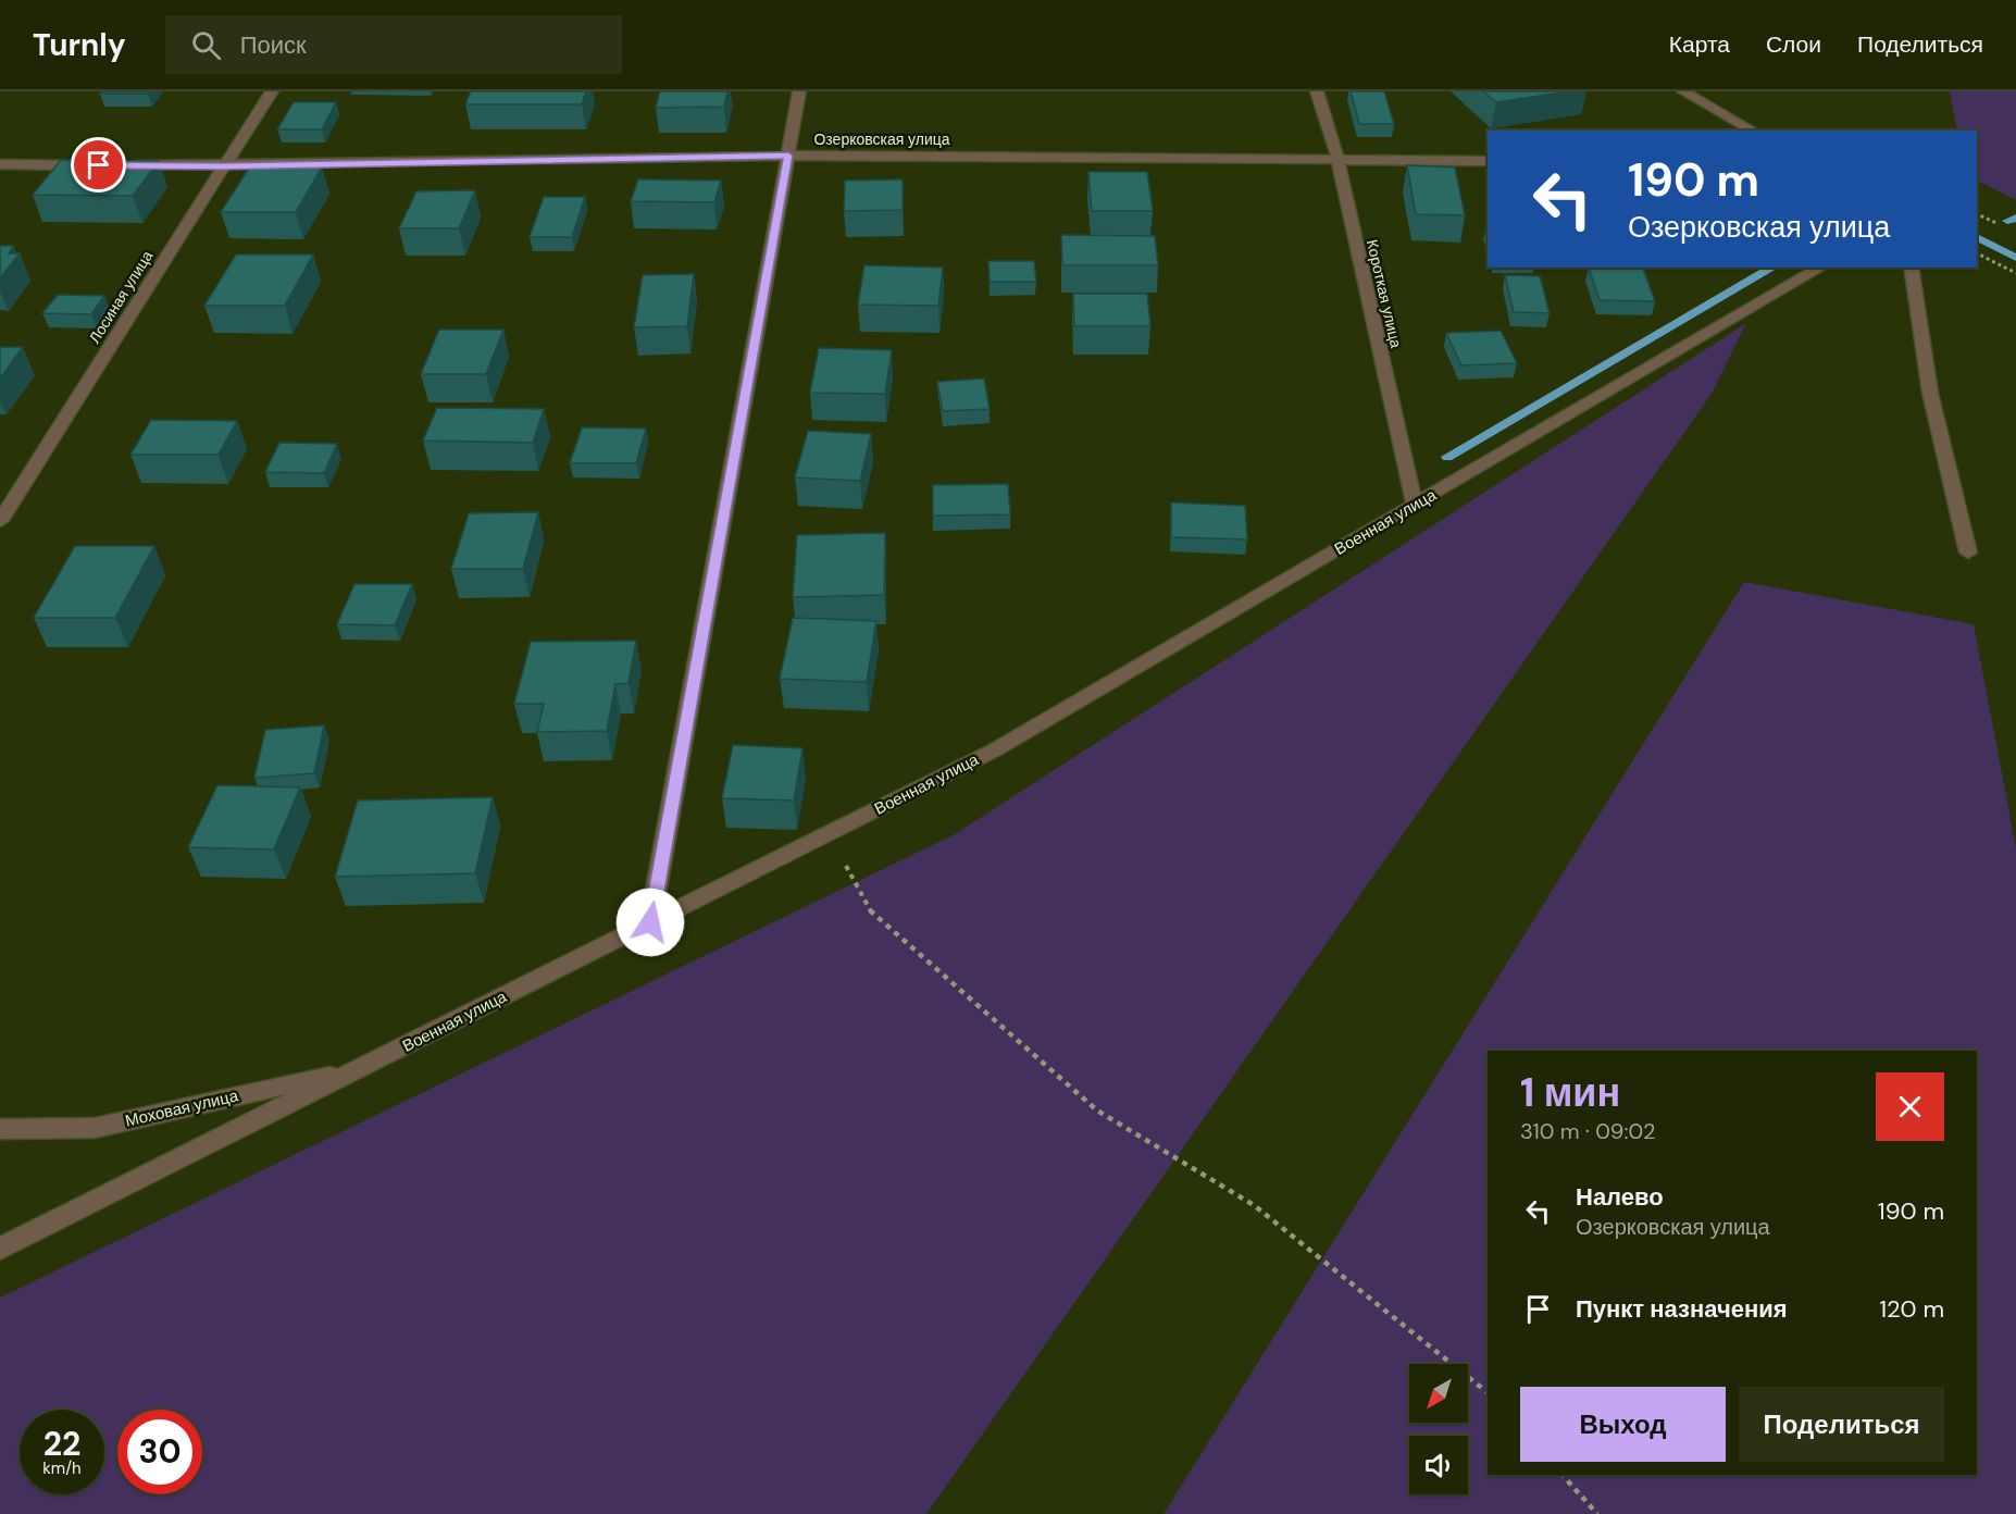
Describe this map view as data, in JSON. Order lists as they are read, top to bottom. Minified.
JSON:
{"streets":{"street":["Озерковская улица","Короткая улица","Лосиная улица","Военная улица","Моховая улица"]},"crossings":[["Озерковская улица","Короткая улица"],["Озерковская улица","Лосиная улица"],["Короткая улица","Военная улица"],["Военная улица","Моховая улица"]],"north":"bottom left","page":{"header":"Turnly","search":"Поиск","nav":["Карта","Слои","Поделиться"],"turn":["190 m","Озерковская улица"],"heading":["1 мин","310 m · 09:02"],"list":[{"name":"Налево","note":"Озерковская улица","value":"190 m"},{"name":"Пункт назначения","value":"120 m"}],"buttons":["Выход","Поделиться"],"speed":"22 km/h","limit":"30"}}
